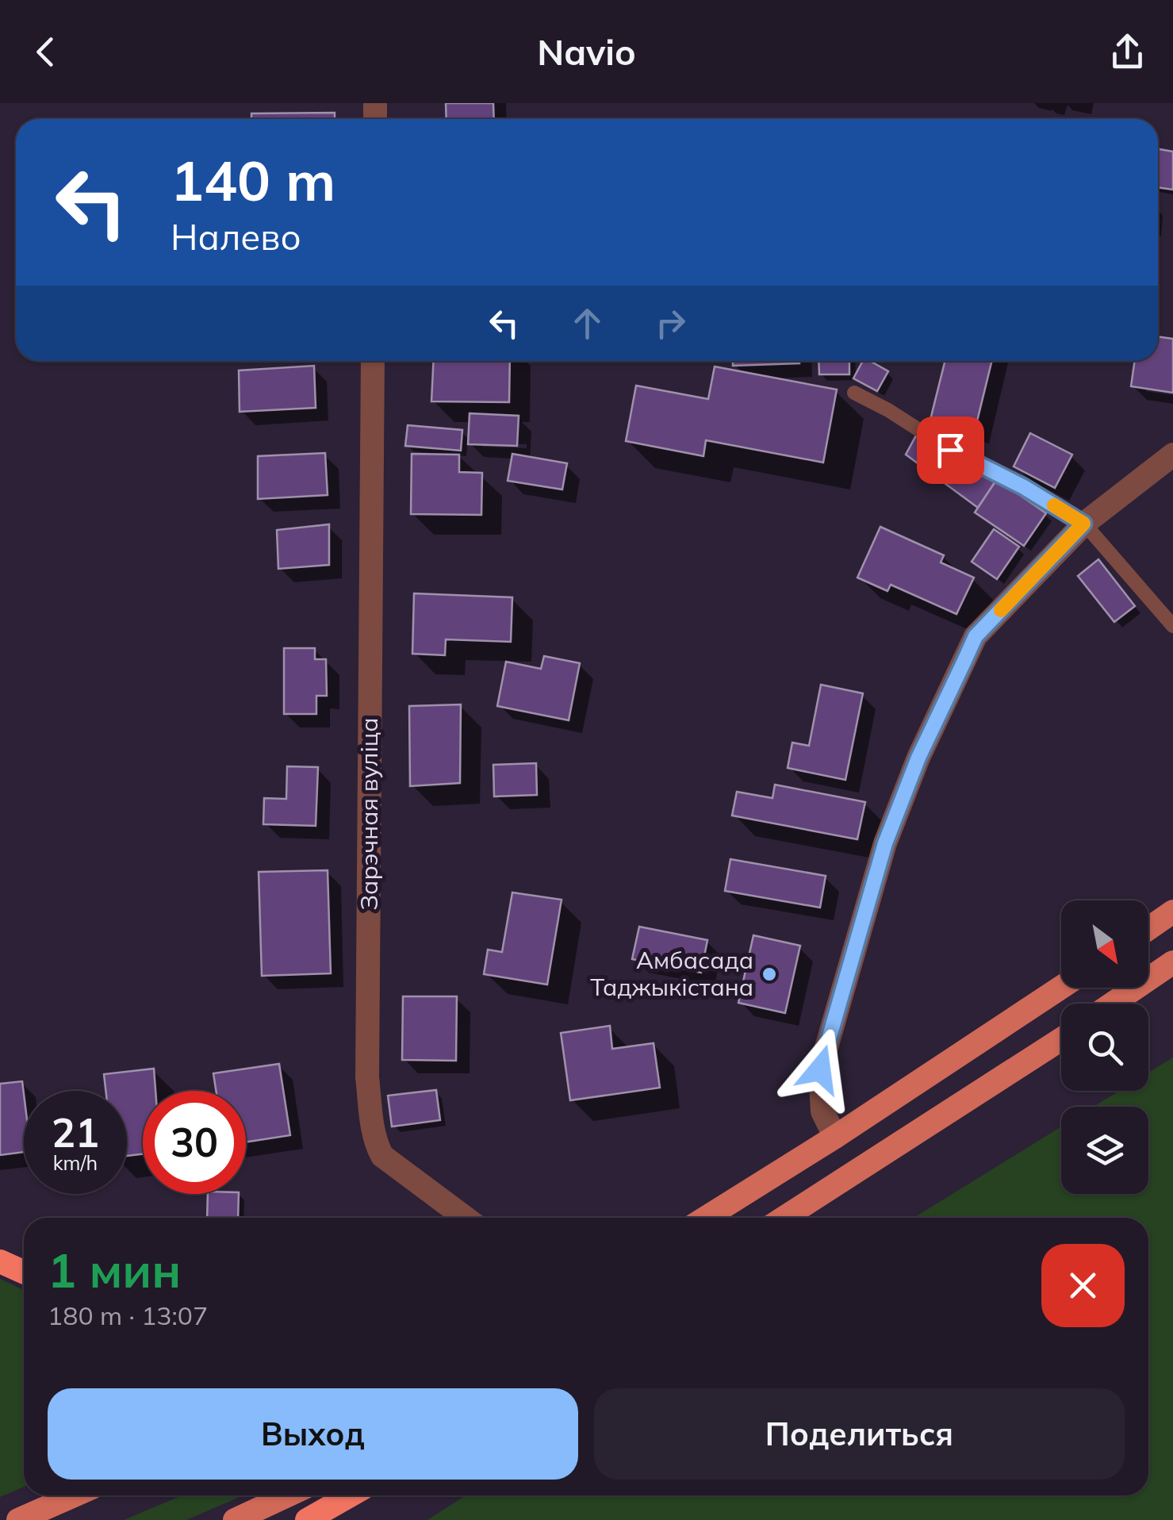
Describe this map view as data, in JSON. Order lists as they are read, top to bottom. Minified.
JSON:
{"streets":{"street":["Зарэчная вуліца"]},"places":["Амбасада Таджыкістана"],"north":"bottom right","page":{"header":"Navio","turn":["140 m","Налево"],"speed":"21 km/h","limit":"30","heading":["1 мин","180 m · 13:07"],"buttons":["Выход","Поделиться"]}}
